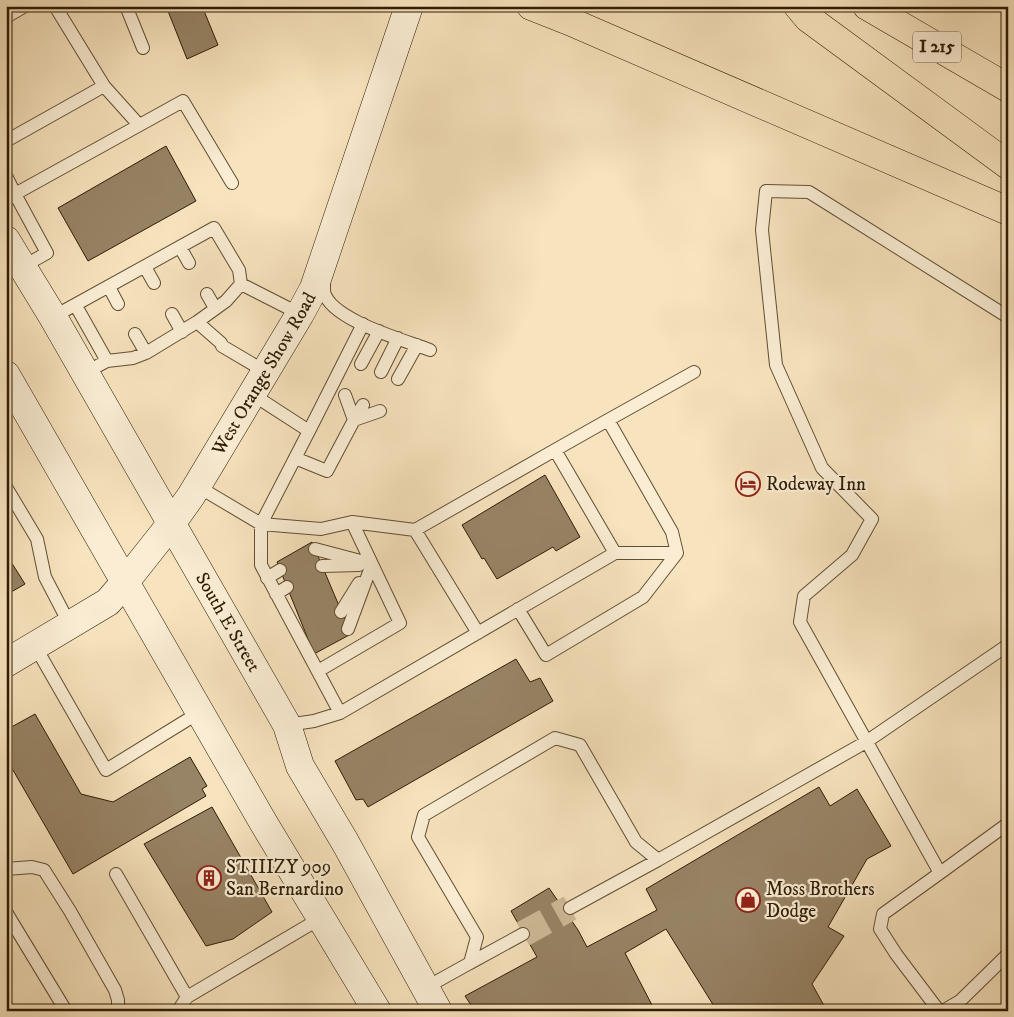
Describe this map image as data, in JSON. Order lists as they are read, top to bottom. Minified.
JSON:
{"streets":{"highway":["I 215"],"main road":["West Orange Show Road","South E Street"]},"crossings":[["West Orange Show Road","South E Street"]],"places":{"hotel":["Rodeway Inn"],"building":["STIIIZY 909 San Bernardino"],"shop":["Moss Brothers Dodge"]}}
